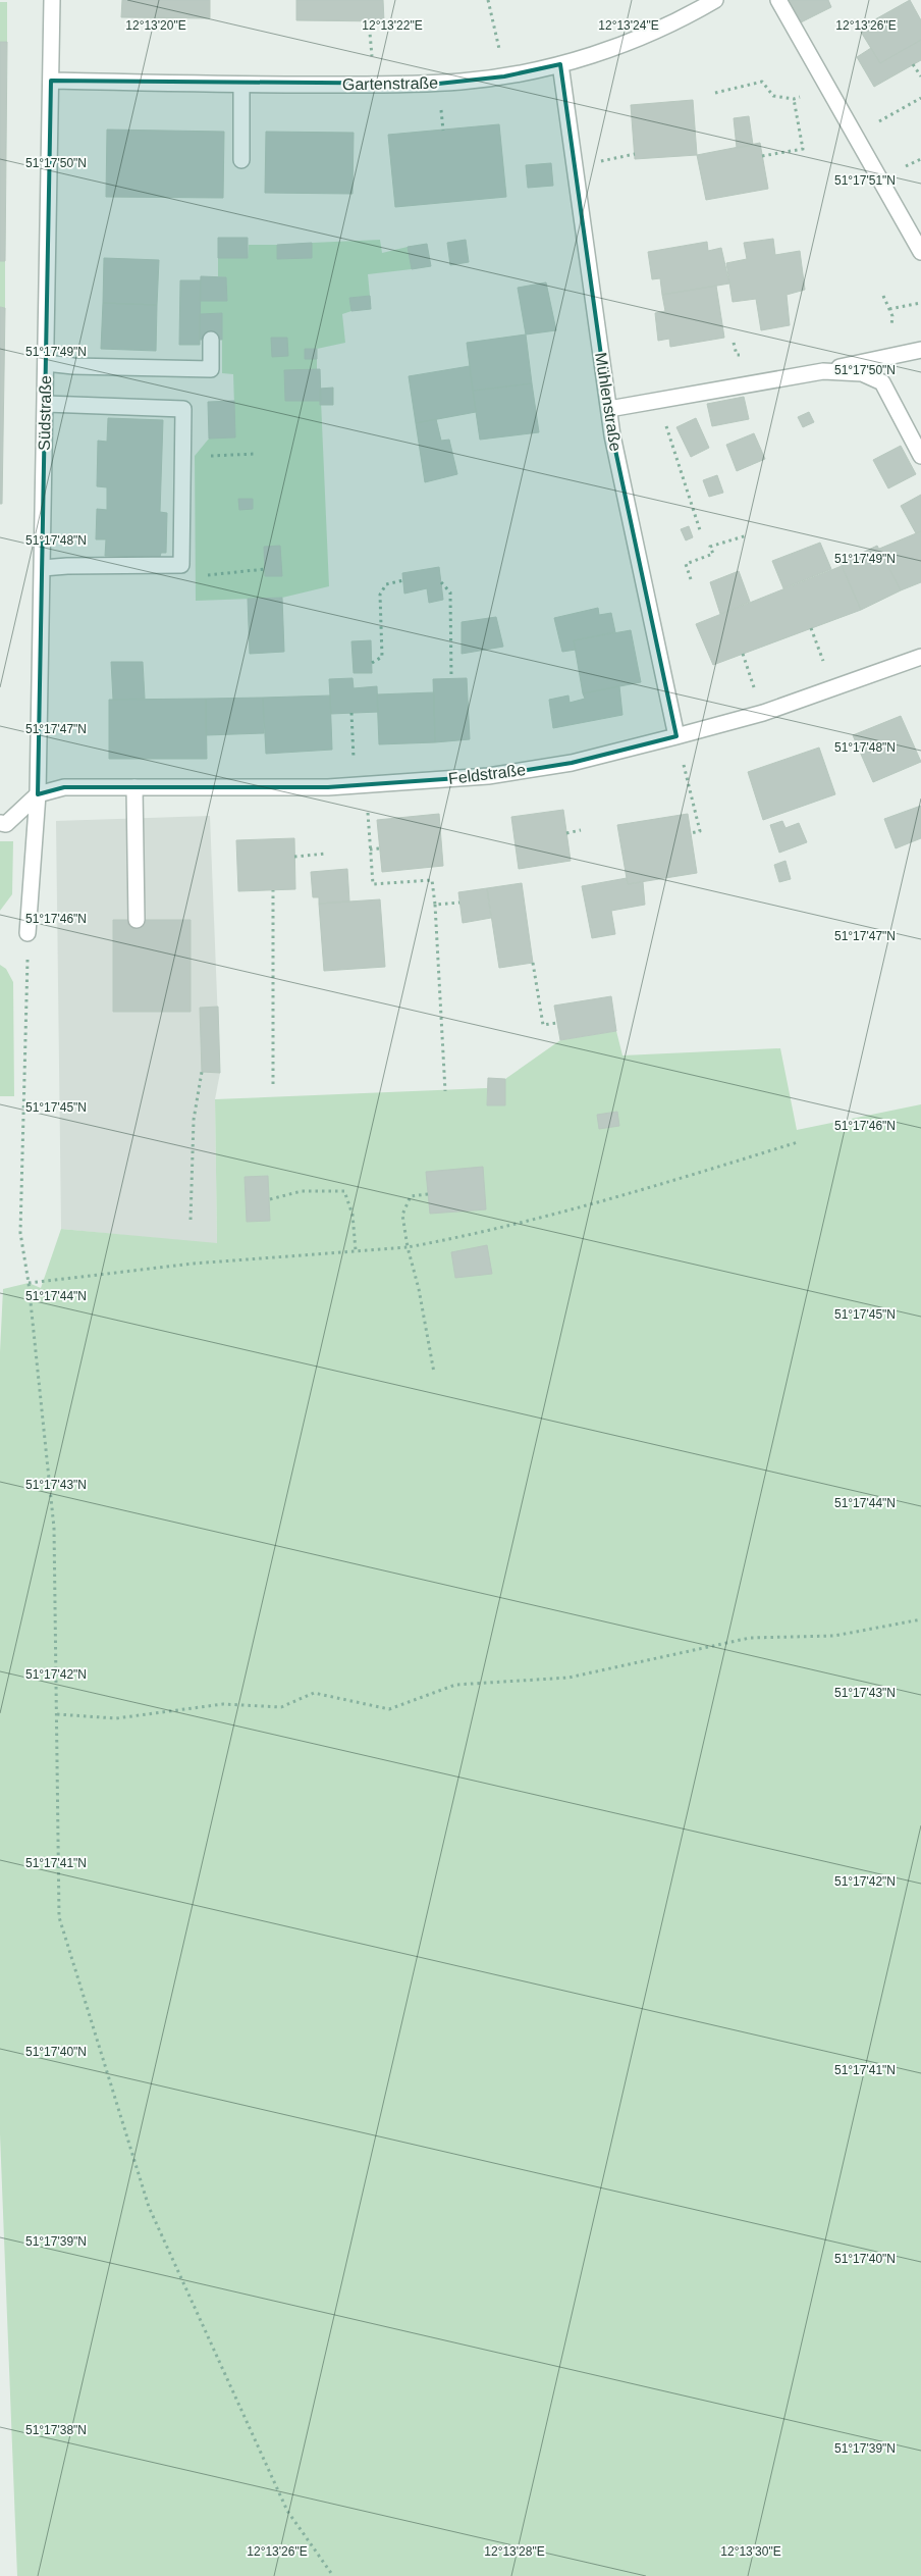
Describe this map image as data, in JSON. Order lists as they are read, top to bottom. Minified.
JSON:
{"streets":{"street":["Gartenstraße","Mühlenstraße","Südstraße","Feldstraße"]},"crossings":[["Gartenstraße","Mühlenstraße"],["Gartenstraße","Südstraße"],["Mühlenstraße","Feldstraße"],["Südstraße","Feldstraße"]],"coordinates":["12°13'20\"E","12°13'22\"E","12°13'24\"E","12°13'26\"E","51°17'50\"N","51°17'51\"N","51°17'49\"N","51°17'48\"N","51°17'47\"N","51°17'46\"N","51°17'45\"N","51°17'44\"N","51°17'43\"N","51°17'42\"N","51°17'41\"N","51°17'40\"N","51°17'39\"N","51°17'38\"N","12°13'28\"E","12°13'30\"E"]}
